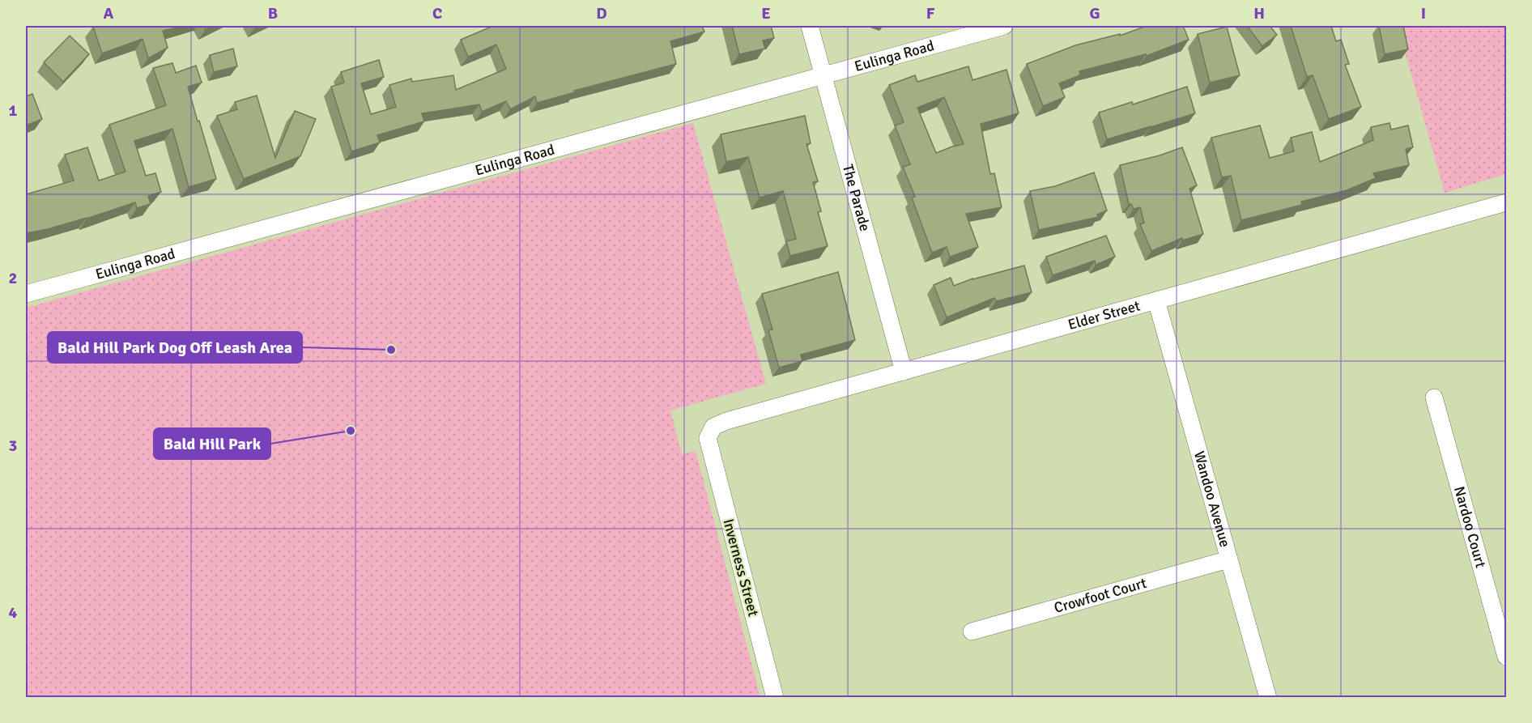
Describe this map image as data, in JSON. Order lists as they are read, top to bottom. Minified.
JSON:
{"streets":{"street":["Eulinga Road","The Parade","Elder Street","Wandoo Avenue","Nardoo Court","Inverness Street","Crowfoot Court"]},"crossings":[["Eulinga Road","The Parade"],["The Parade","Elder Street"],["Elder Street","Wandoo Avenue"],["Elder Street","Inverness Street"],["Wandoo Avenue","Crowfoot Court"]],"places":["Bald Hill Park Dog Off Leash Area","Bald Hill Park"],"grid":{"columns":["A","B","C","D","E","F","G","H","I"],"rows":["1","2","3","4"]}}
